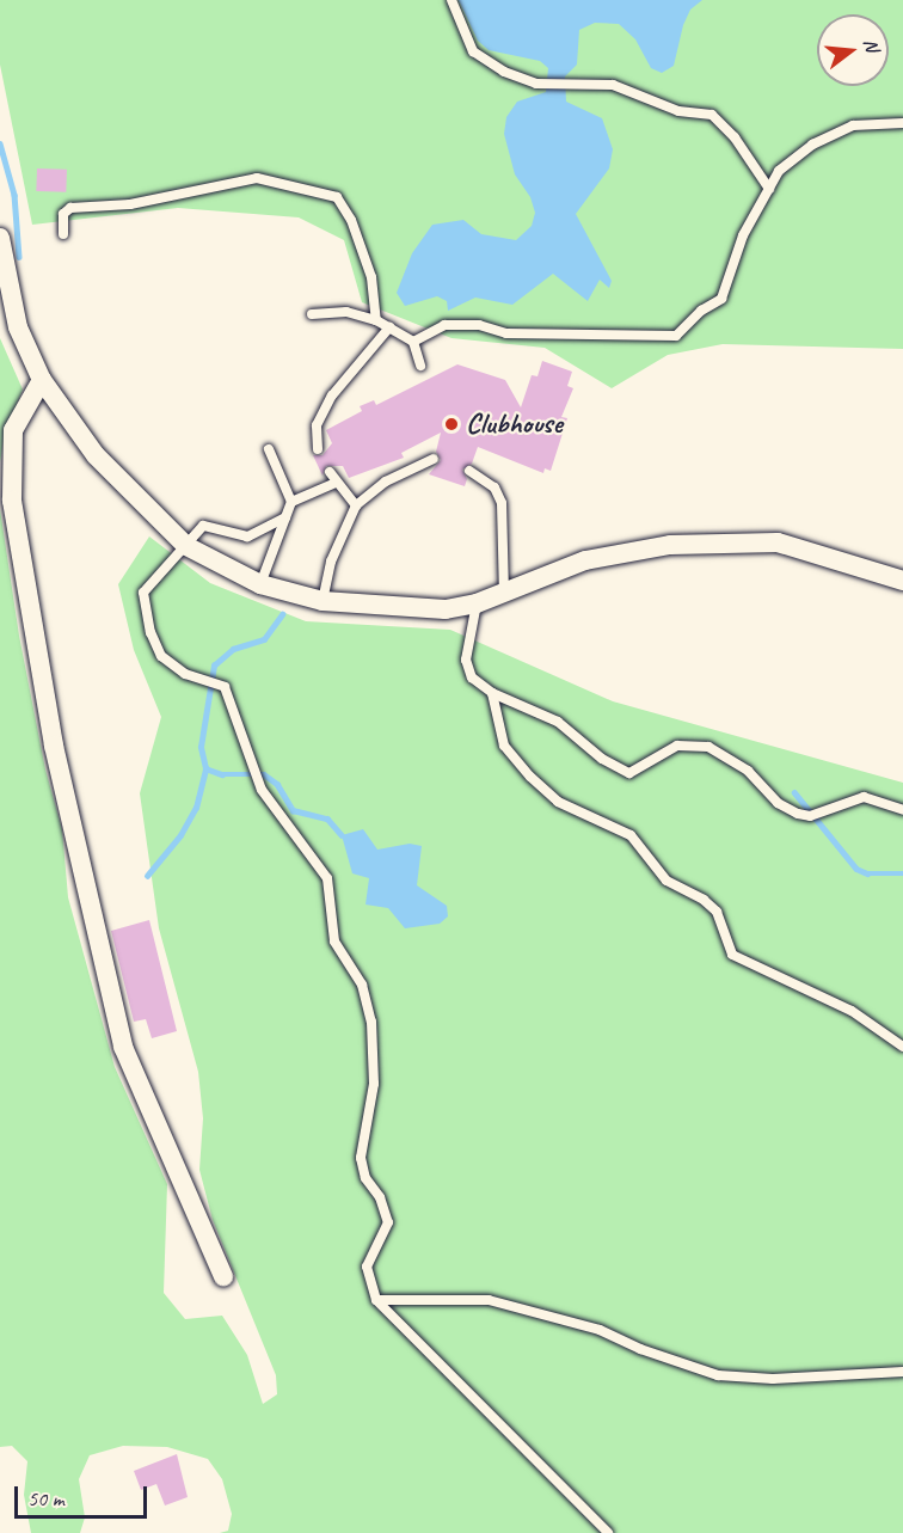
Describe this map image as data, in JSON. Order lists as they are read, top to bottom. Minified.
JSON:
{"places":["Clubhouse"],"scale_bar":"50 m","north":"right"}
